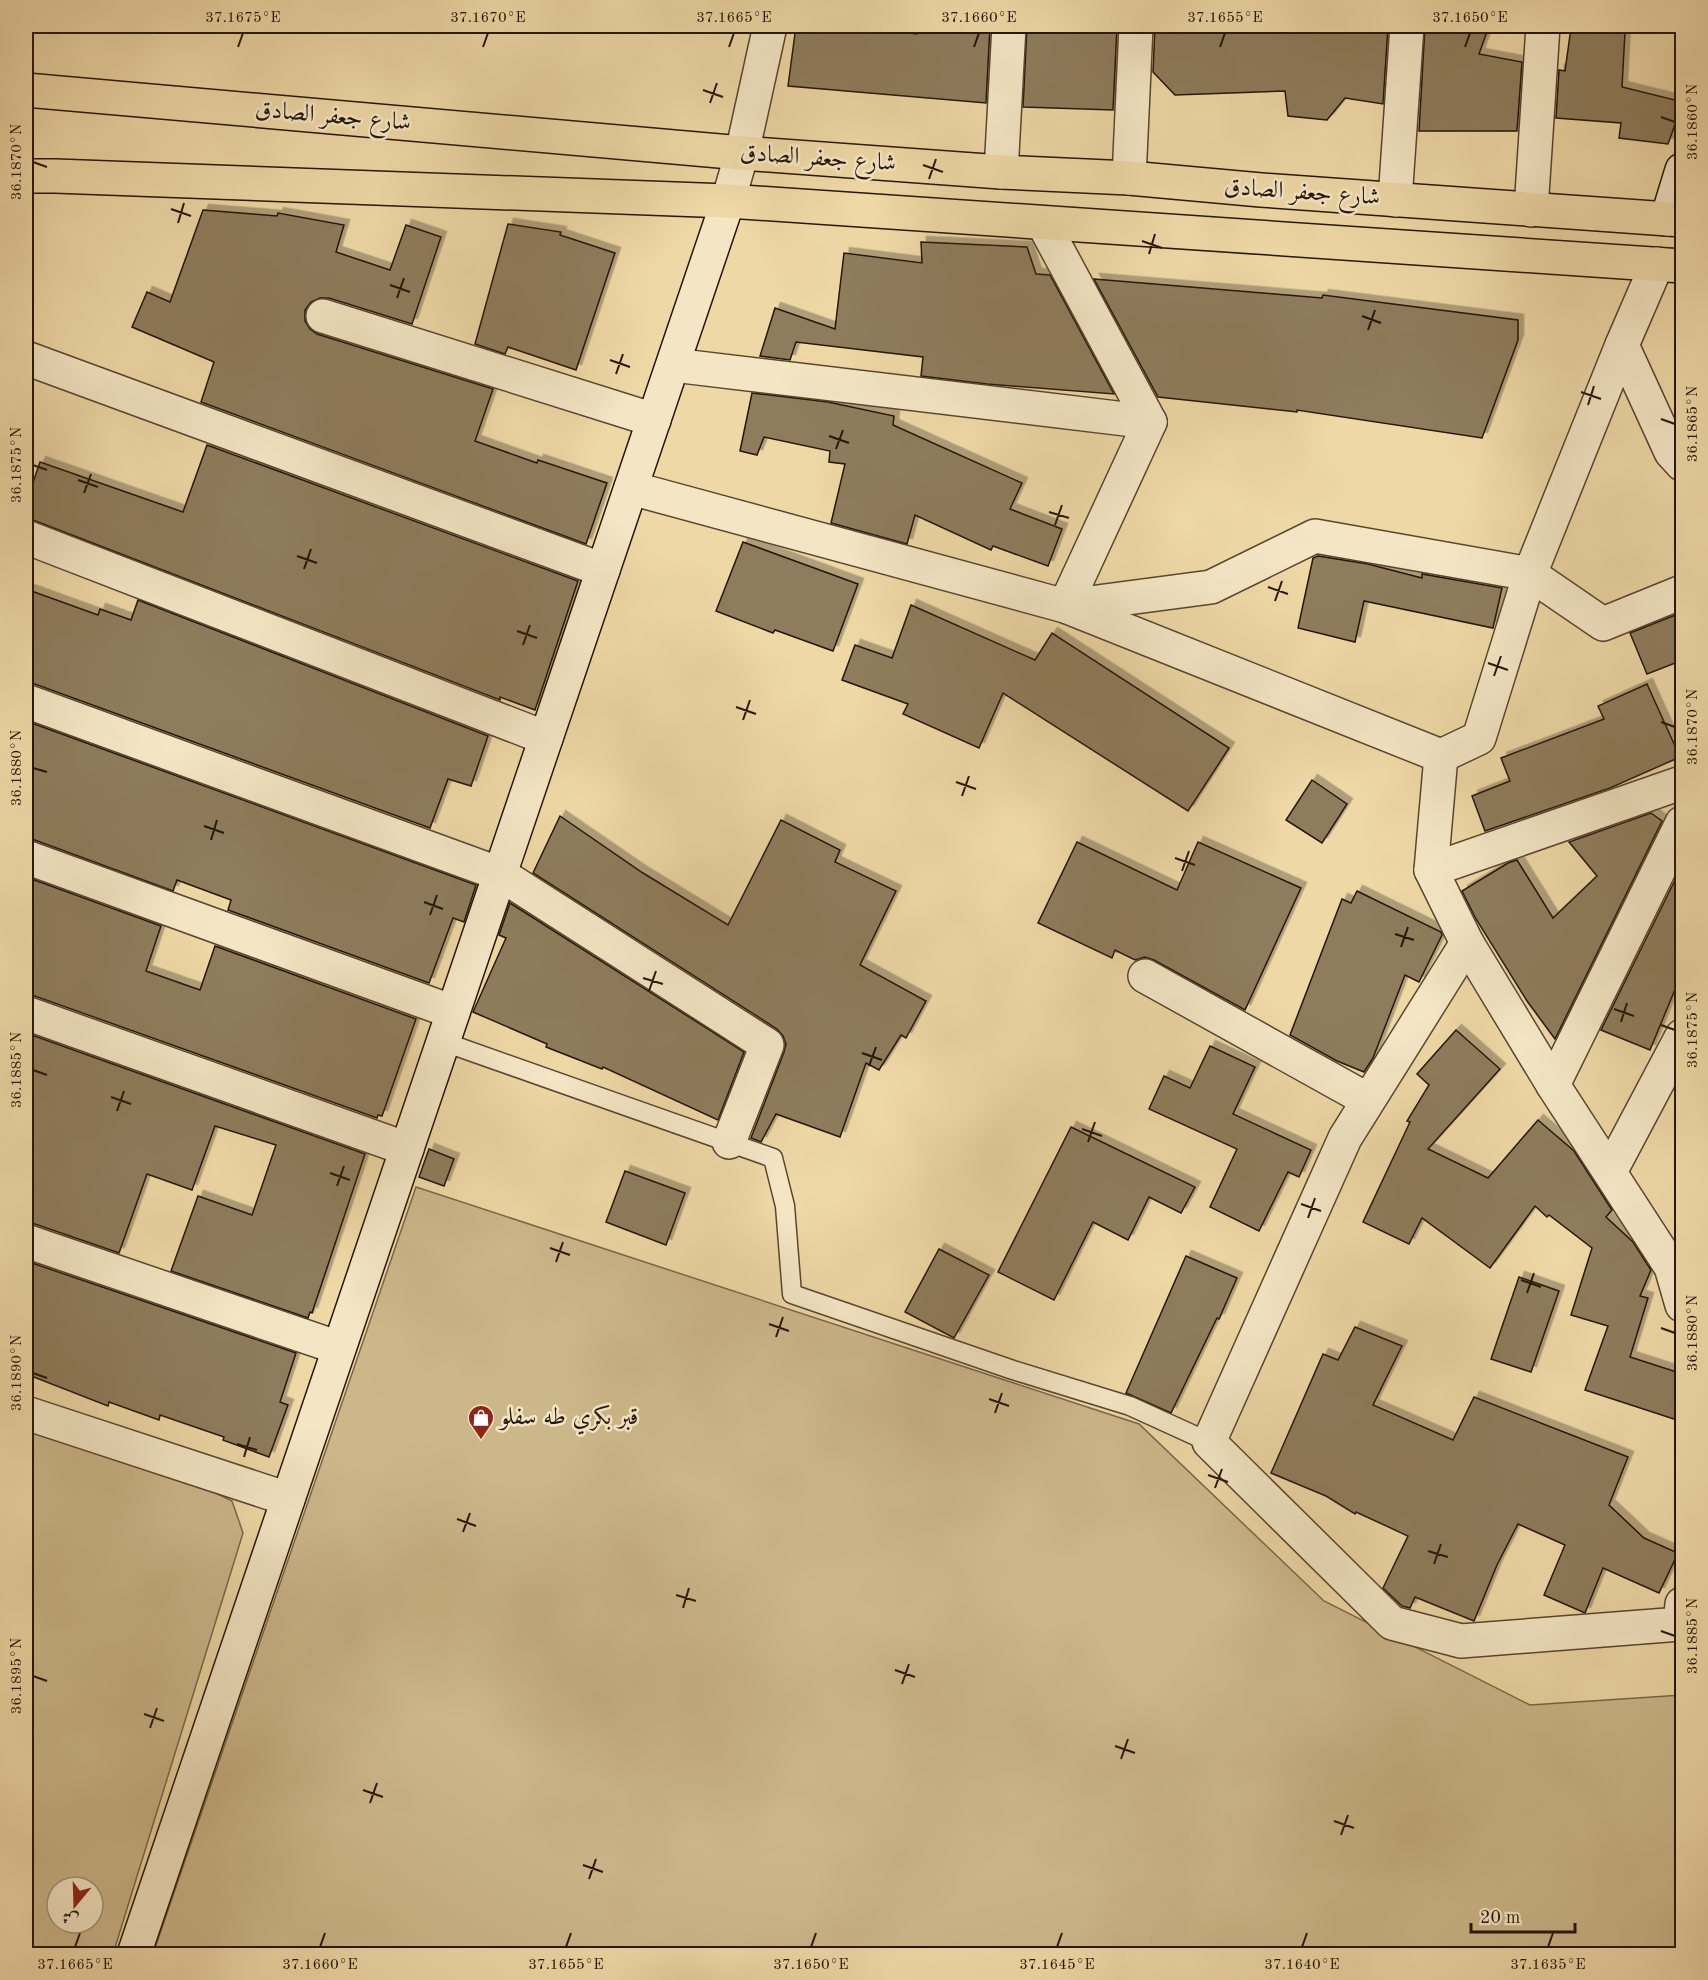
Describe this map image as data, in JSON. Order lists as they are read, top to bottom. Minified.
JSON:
{"streets":{"main road":["شارع جعفر الصادق"]},"places":{"shop":["قبر بكري طه سفلو"]},"scale_bar":"20 m","north":"bottom","coordinates":["37.1675°E","37.1670°E","37.1665°E","37.1660°E","37.1655°E","37.1650°E","36.1860°N","36.1870°N","36.1865°N","36.1875°N","36.1880°N","36.1885°N","36.1890°N","36.1895°N","37.1645°E","37.1640°E","37.1635°E"]}
